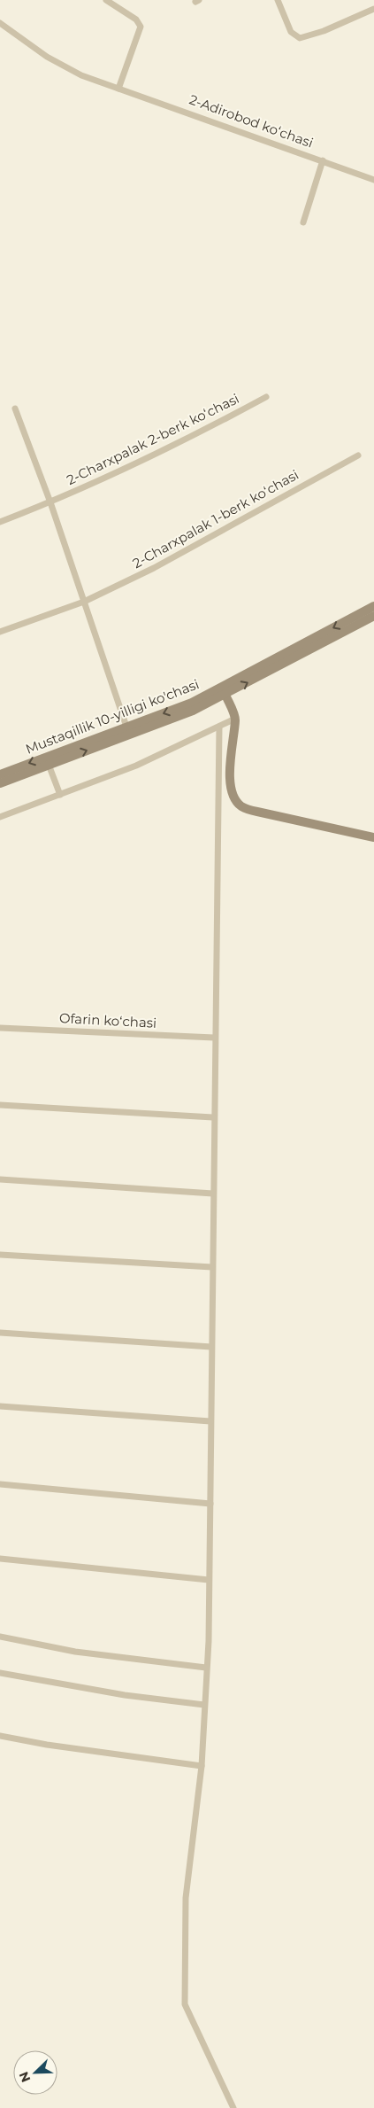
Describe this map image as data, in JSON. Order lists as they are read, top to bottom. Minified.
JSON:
{"streets":{"main road":["Mustaqillik 10-yilligi ko'chasi"],"street":["2-Adirobod koʻchasi","2-Charxpalak 2-berk koʻchasi","2-Charxpalak 1-berk koʻchasi","Ofarin koʻchasi"]},"north":"bottom left"}
